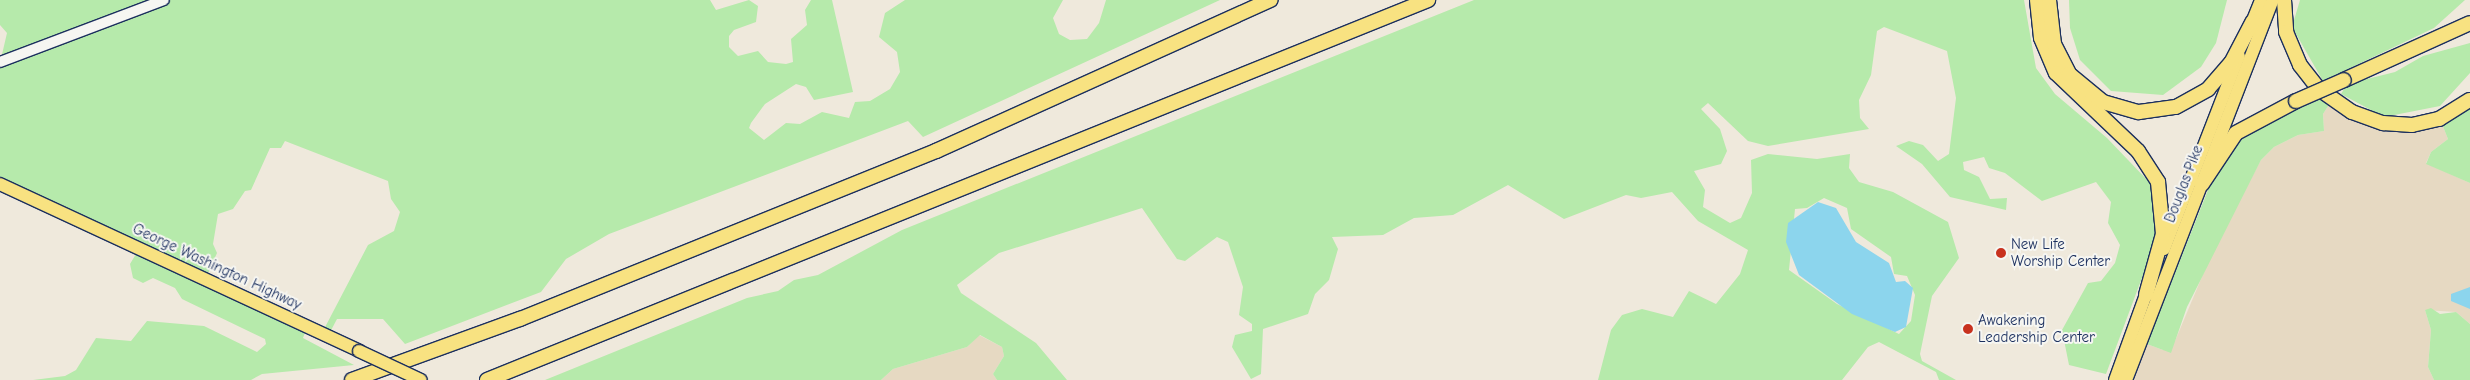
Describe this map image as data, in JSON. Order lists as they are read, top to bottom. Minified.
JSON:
{"streets":{"main road":["Douglas Pike","George Washington Highway"]},"places":["New Life Worship Center","Awakening Leadership Center"]}
